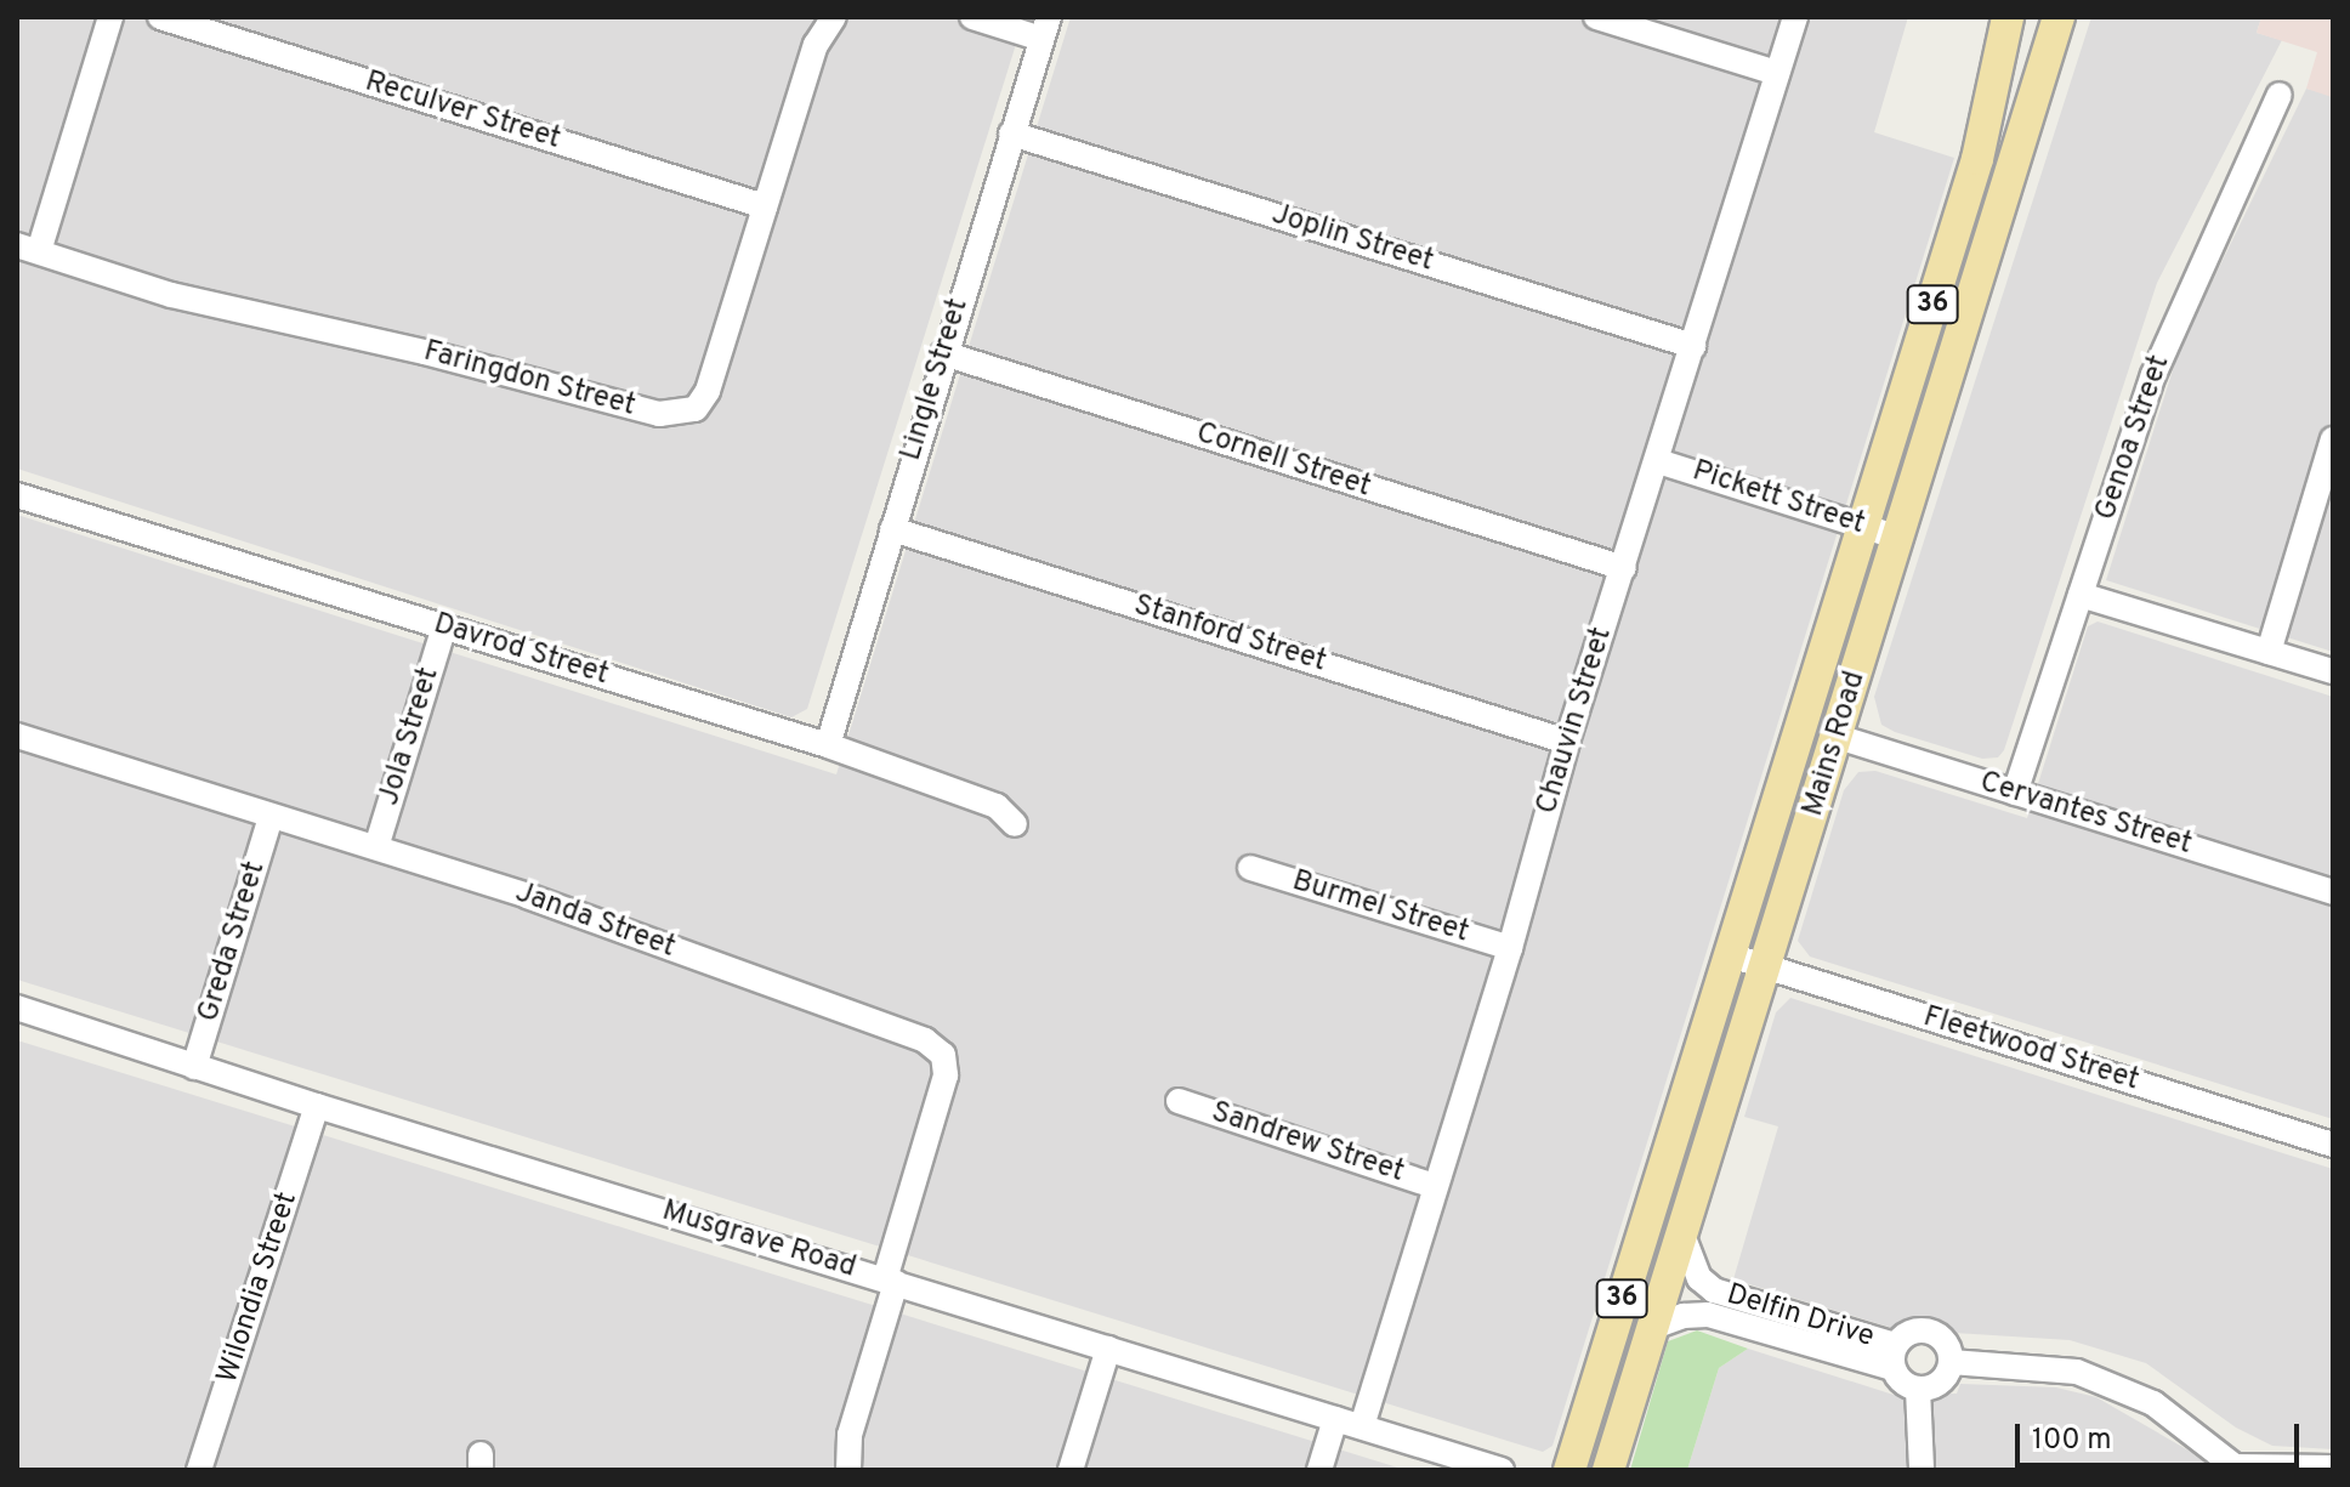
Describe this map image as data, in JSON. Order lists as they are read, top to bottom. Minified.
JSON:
{"streets":{"main road":["36","Mains Road"],"street":["Reculver Street","Joplin Street","Faringdon Street","Lingle Street","Genoa Street","Cornell Street","Pickett Street","Stanford Street","Davrod Street","Chauvin Street","Jola Street","Cervantes Street","Burmel Street","Janda Street","Greda Street","Fleetwood Street","Sandrew Street","Musgrave Road","Wilondia Street","Delfin Drive"]},"crossings":[["Reculver Street","Faringdon Street"],["Joplin Street","Lingle Street"],["Joplin Street","Chauvin Street"],["Lingle Street","Cornell Street"],["Lingle Street","Stanford Street"],["Lingle Street","Davrod Street"],["Genoa Street","Cervantes Street"],["Cornell Street","Chauvin Street"],["Pickett Street","Chauvin Street"],["Pickett Street","Mains Road"],["Stanford Street","Chauvin Street"],["Davrod Street","Jola Street"],["Chauvin Street","Burmel Street"],["Chauvin Street","Sandrew Street"],["Chauvin Street","Musgrave Road"],["Jola Street","Janda Street"],["Mains Road","Cervantes Street"],["Mains Road","Fleetwood Street"],["Mains Road","Delfin Drive"],["Janda Street","Greda Street"],["Janda Street","Musgrave Road"],["Greda Street","Musgrave Road"],["Musgrave Road","Wilondia Street"]],"scale_bar":"100 m"}
